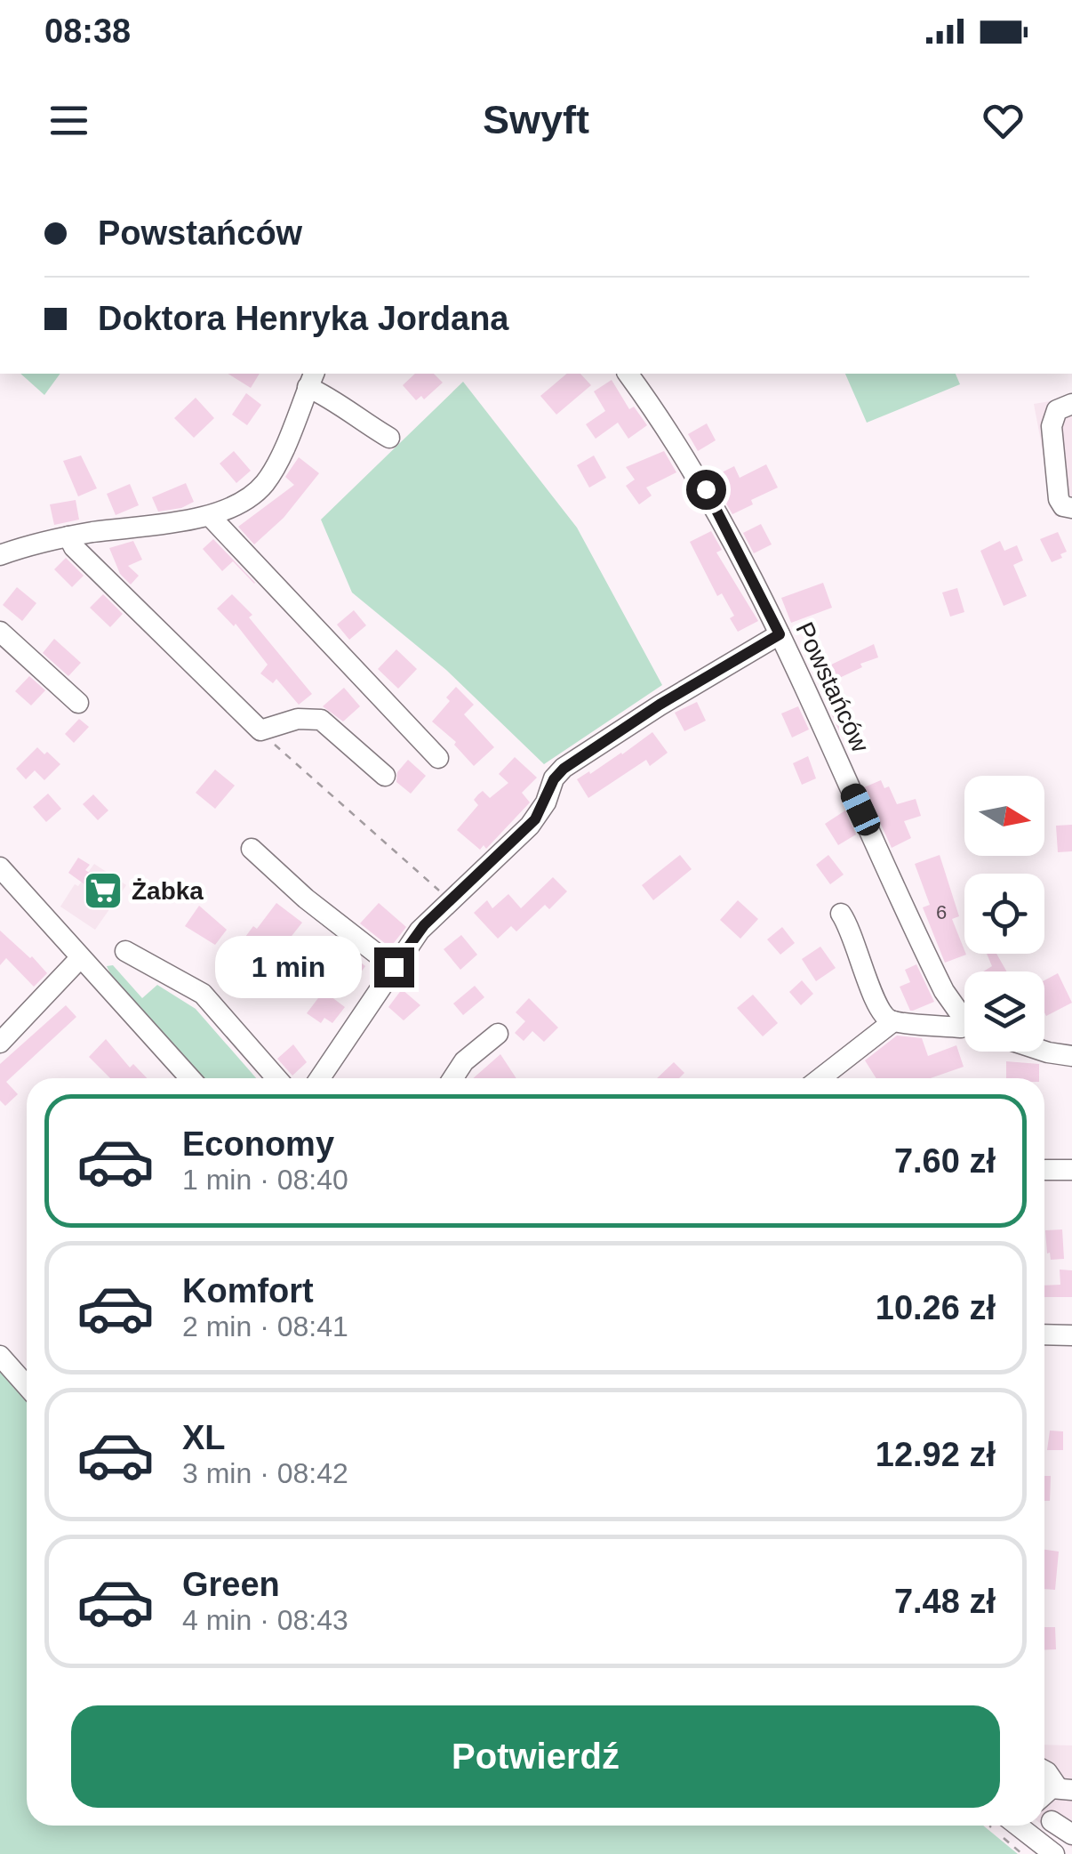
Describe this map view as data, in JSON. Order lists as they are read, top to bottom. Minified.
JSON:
{"streets":{"street":["Powstańców"]},"places":{"supermarket":["Żabka"]},"house_numbers":["6"],"north":"right","page":{"status":"08:38","header":"Swyft","banner":["Powstańców","Doktora Henryka Jordana"],"bubble":"1 min","list":[{"name":"Economy","note":"1 min · 08:40","value":"7.60 zł"},{"name":"Komfort","note":"2 min · 08:41","value":"10.26 zł"},{"name":"XL","note":"3 min · 08:42","value":"12.92 zł"},{"name":"Green","note":"4 min · 08:43","value":"7.48 zł"}],"buttons":"Potwierdź"}}
